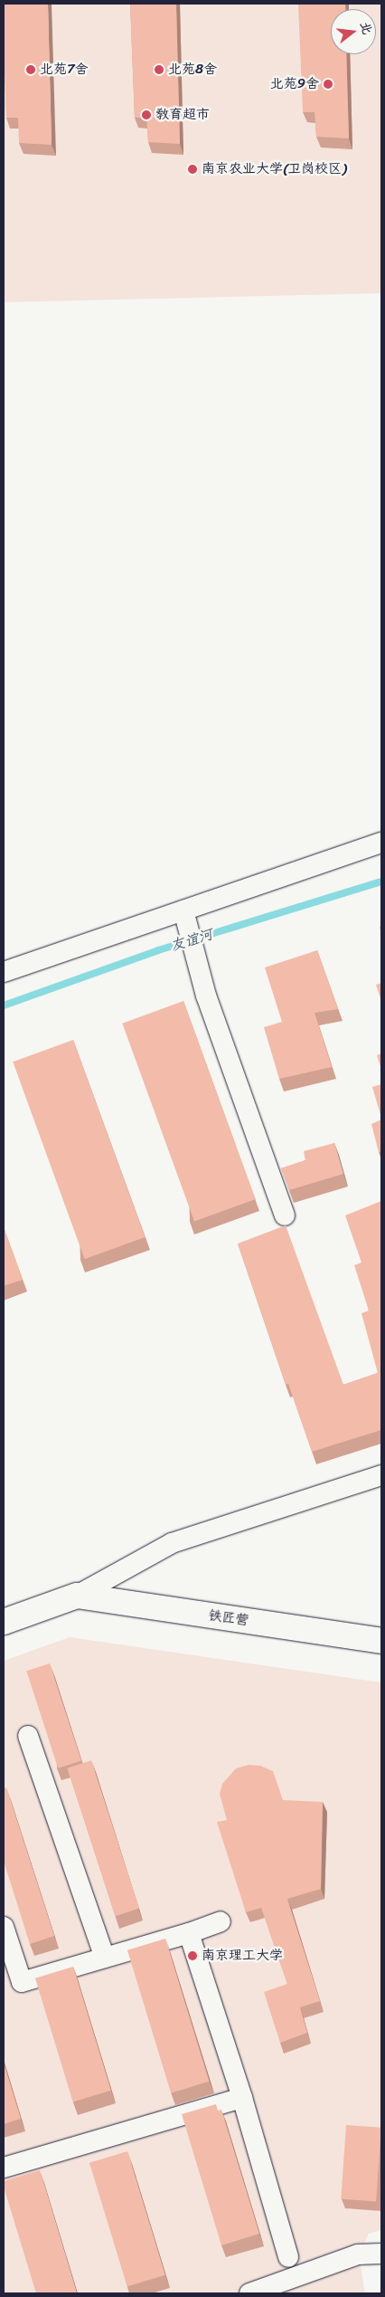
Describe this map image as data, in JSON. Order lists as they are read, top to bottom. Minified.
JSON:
{"streets":{"street":["铁匠营"]},"water":["友谊河"],"places":["北苑7舍","北苑8舍","北苑9舍","教育超市","南京农业大学(卫岗校区)","南京理工大学"],"north":"right"}
